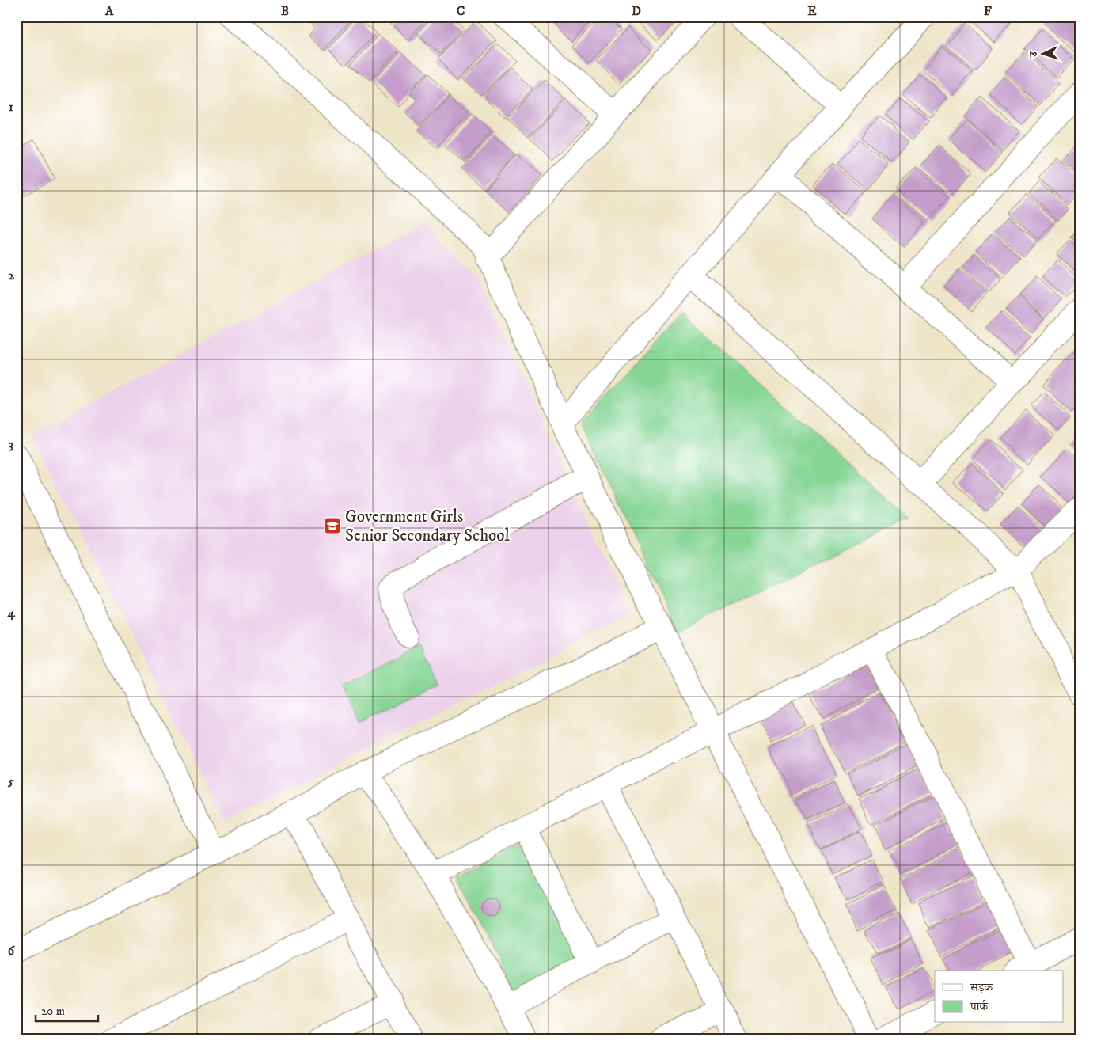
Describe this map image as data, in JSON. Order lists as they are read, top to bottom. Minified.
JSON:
{"places":{"school or university":["Government Girls Senior Secondary School"]},"legend":["सड़क","पार्क"],"scale_bar":"20 m","north":"left","grid":{"columns":["A","B","C","D","E","F"],"rows":["1","2","3","4","5","6"]}}
